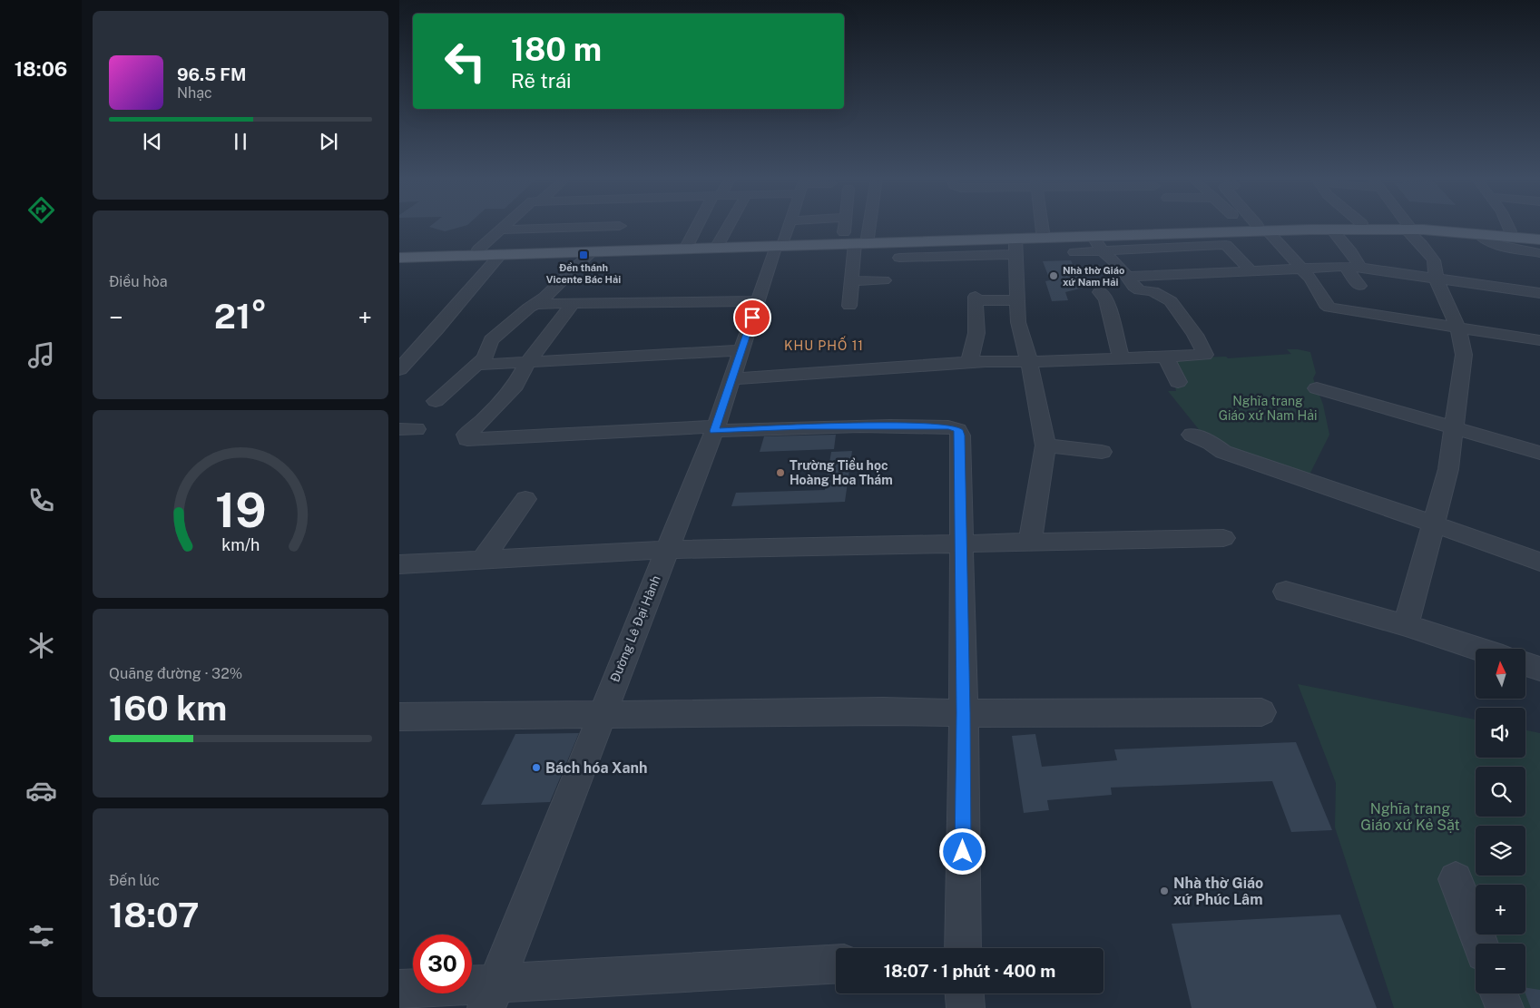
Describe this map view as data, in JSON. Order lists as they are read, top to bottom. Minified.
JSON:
{"streets":{"street":["Đường Lê Đại Hành"]},"districts":["KHU PHỐ 11"],"parks":["Nghĩa trang Giáo xứ Nam Hải","Nghĩa trang Giáo xứ Kẻ Sặt"],"places":{"transit":["Đền thánh Vicente Bác Hải"],"other":["Nhà thờ Giáo xứ Nam Hải","Trường Tiểu học Hoàng Hoa Thám","Bách hóa Xanh","Nhà thờ Giáo xứ Phúc Lâm"]},"north":"top","page":{"tabs":"18:06","turn":["180 m","Rẽ trái"],"song":["96.5 FM","Nhạc"],"tile":["Điều hòa",["Quãng đường · 32%","160 km"],["Đến lúc","18:07"]],"heat":["−","21°","+"],"map_buttons":["+","−"],"limit":"30","trip":"18:07 · 1 phút · 400 m","gauge":["19","km/h"]}}
